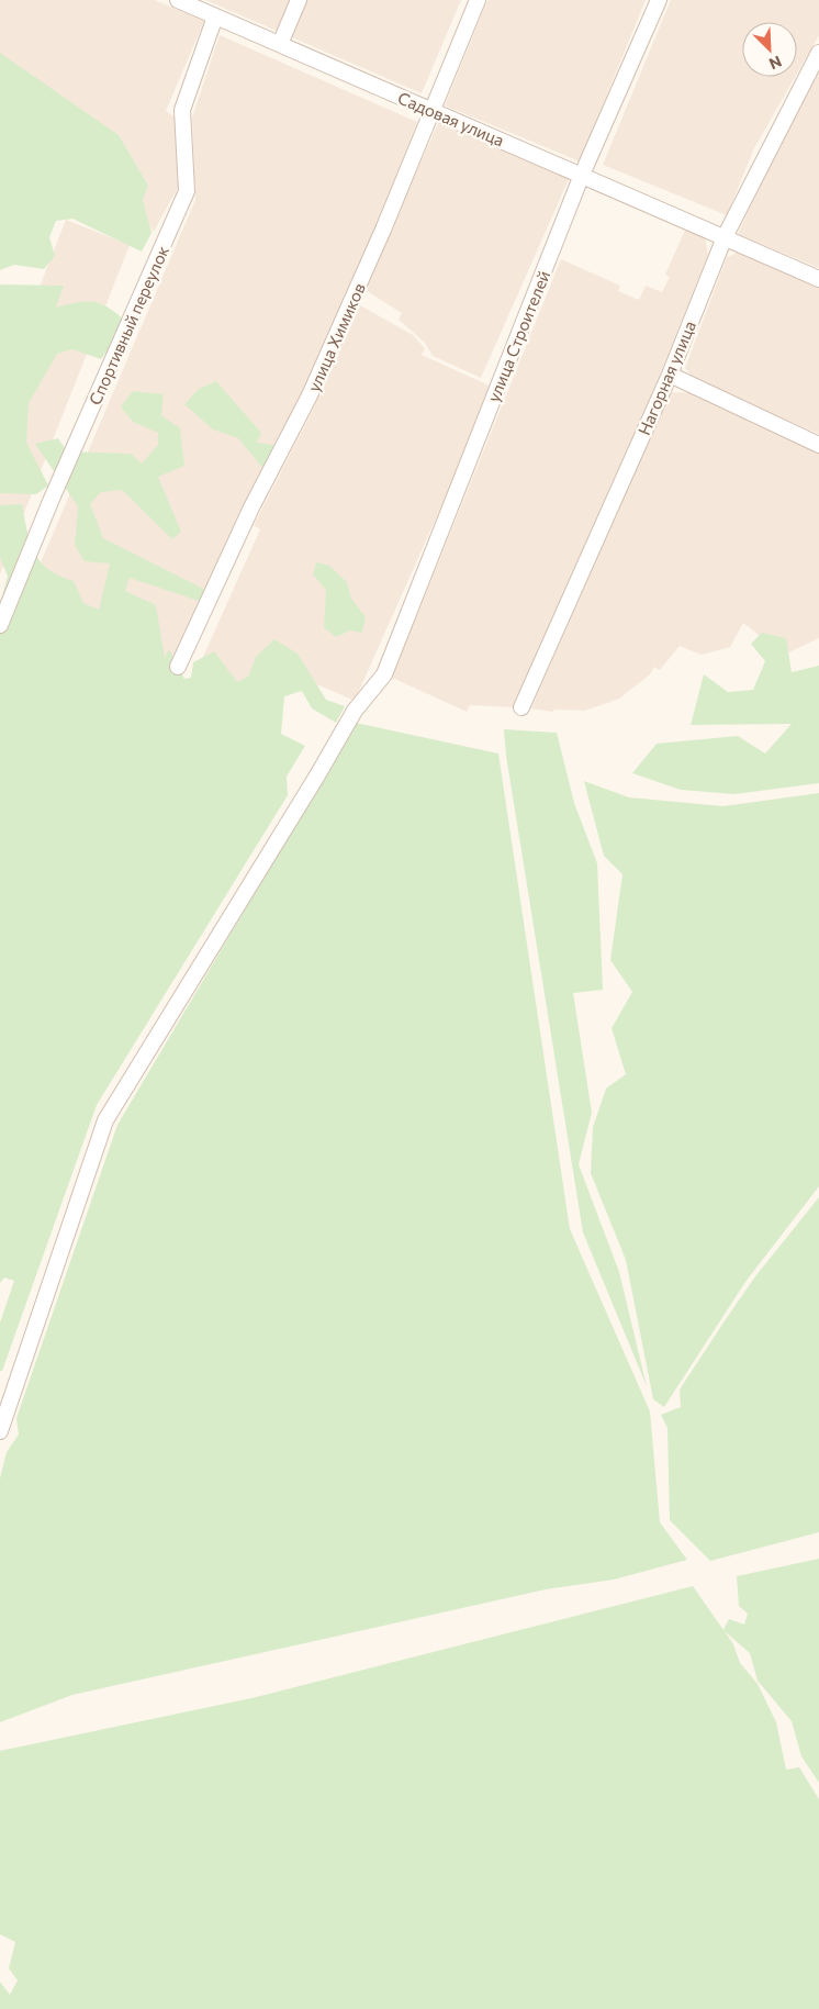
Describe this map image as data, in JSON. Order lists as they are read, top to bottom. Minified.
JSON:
{"streets":{"street":["Садовая улица","Спортивный переулок","улица Строителей","улица Химиков","Нагорная улица"]},"crossings":[["Садовая улица","Спортивный переулок"],["Садовая улица","улица Строителей"],["Садовая улица","улица Химиков"],["Садовая улица","Нагорная улица"]],"north":"bottom right"}
